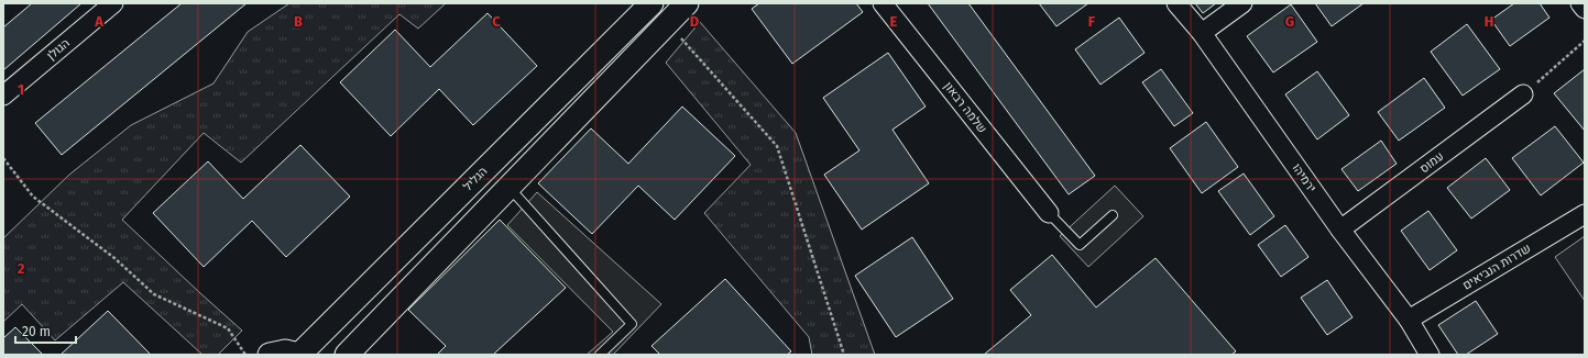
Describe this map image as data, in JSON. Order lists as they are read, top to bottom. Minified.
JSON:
{"streets":{"street":["הגולן","שלמה רבאון","עמוס","ירמיהו","הגליל","שדרות הנביאים"]},"crossings":[["עמוס","ירמיהו"],["ירמיהו","שדרות הנביאים"]],"scale_bar":"20 m","grid":{"columns":["A","B","C","D","E","F","G","H"],"rows":["1","2"]}}
